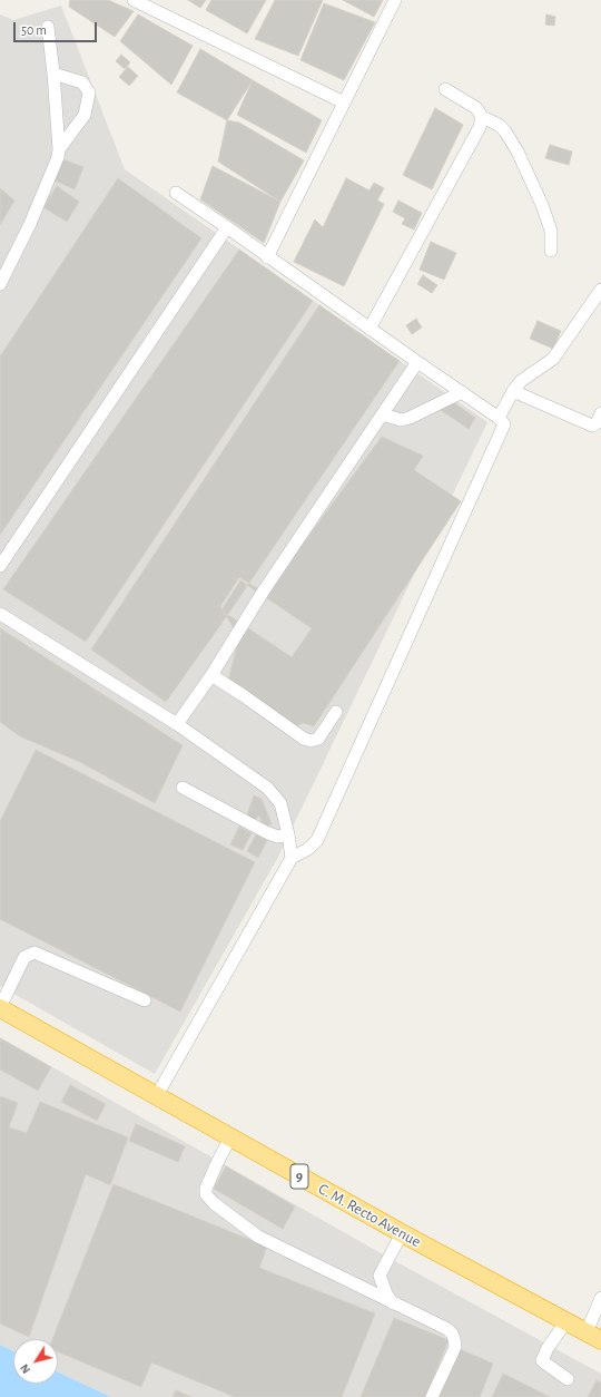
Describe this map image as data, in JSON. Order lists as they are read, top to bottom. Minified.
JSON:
{"streets":{"highway":["9","C. M. Recto Avenue"]},"scale_bar":"50 m","north":"bottom left"}
